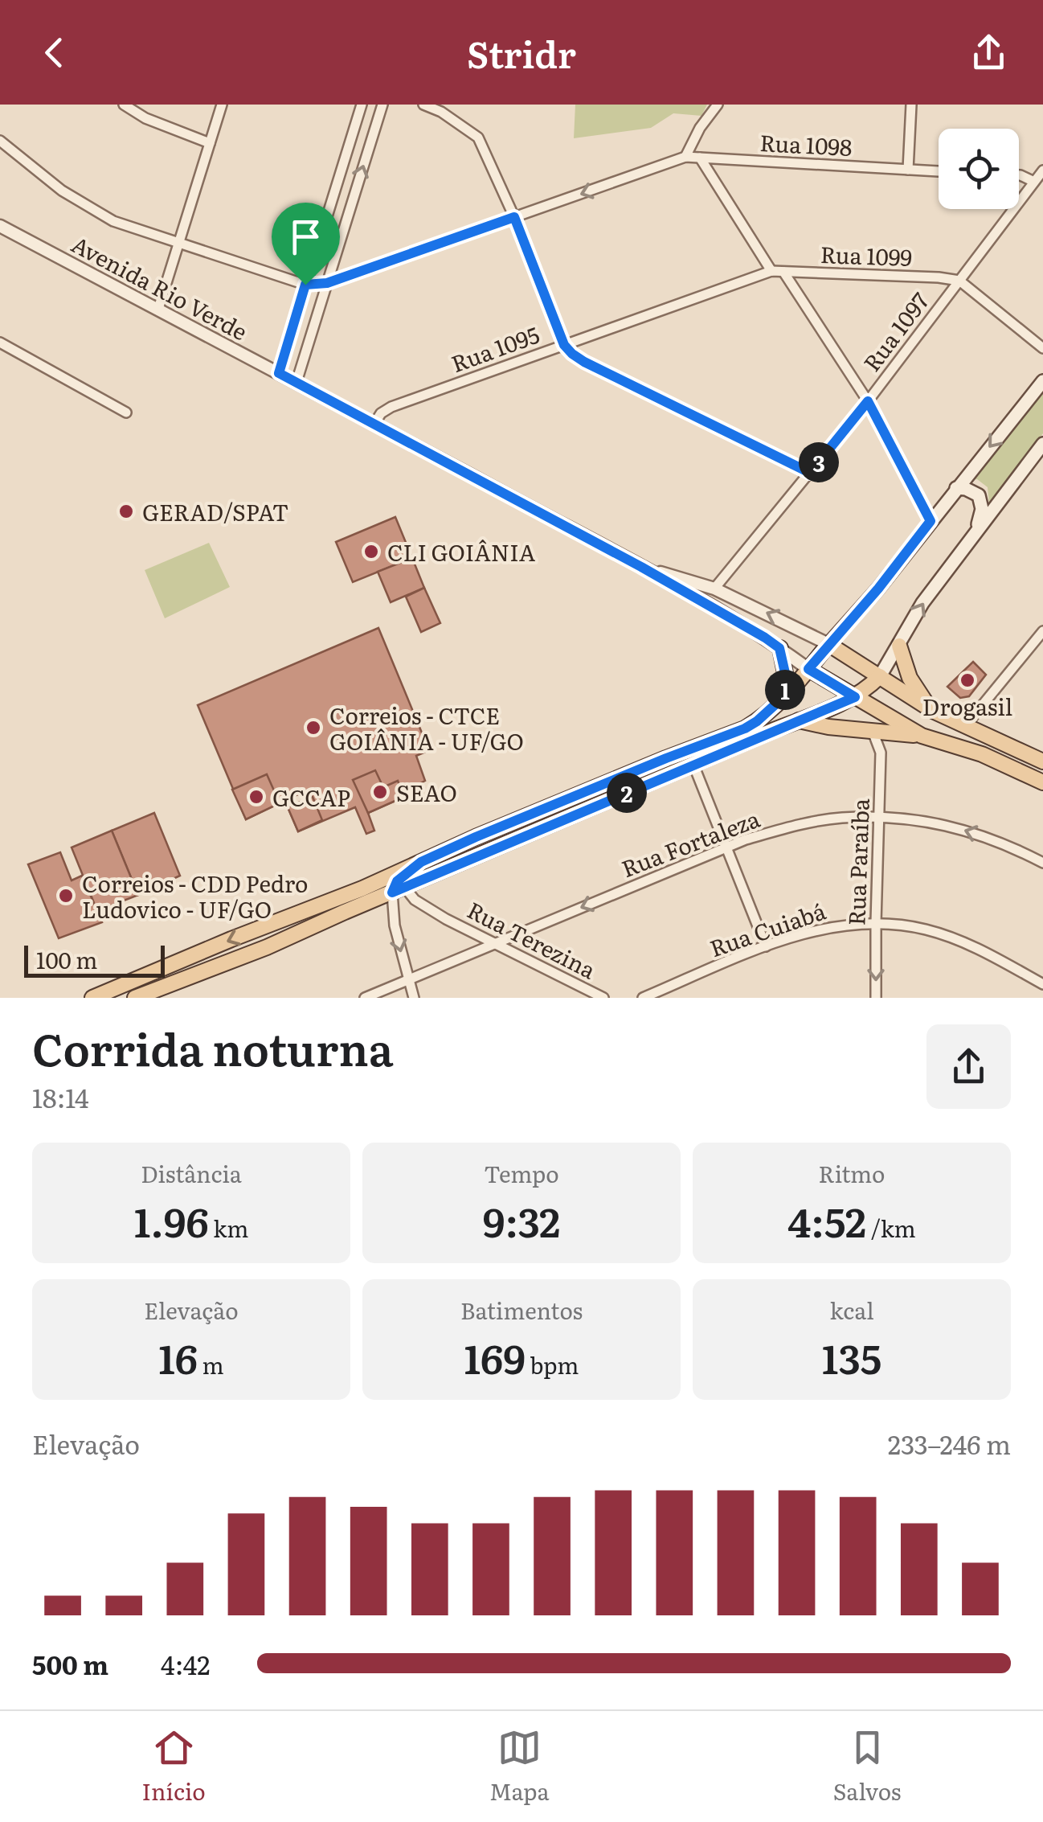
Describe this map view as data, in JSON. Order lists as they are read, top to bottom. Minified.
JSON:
{"streets":{"street":["Rua 1098","Rua 1099","Avenida Rio Verde","Rua 1097","Rua 1095","Rua Fortaleza","Rua Paraíba","Rua Cuiabá","Rua Terezina"]},"crossings":[["Rua 1099","Rua 1097"],["Rua 1099","Rua 1095"],["Avenida Rio Verde","Rua 1097"],["Avenida Rio Verde","Rua 1095"],["Rua Fortaleza","Rua Paraíba"],["Rua Fortaleza","Rua Terezina"],["Rua Paraíba","Rua Cuiabá"]],"one_way":["Rua Fortaleza"],"places":["GERAD/SPAT","CLI GOIÂNIA","Drogasil","Correios - CTCE GOIÂNIA - UF/GO","SEAO","GCCAP","Correios - CDD Pedro Ludovico - UF/GO"],"scale_bar":"100 m","page":{"header":"Stridr","pins":["3","1","2"],"scale":"100 m","heading":["Corrida noturna","18:14"],"stats":[["Distância","1.96 km"],["Tempo","9:32"],["Ritmo","4:52 /km"],["Elevação","16 m"],["Batimentos","169 bpm"],["kcal","135"]],"chart":["Elevação","233–246 m"],"list":[{"name":"500 m","note":"4:42"}],"tabs":["Início","Mapa","Salvos"]}}
